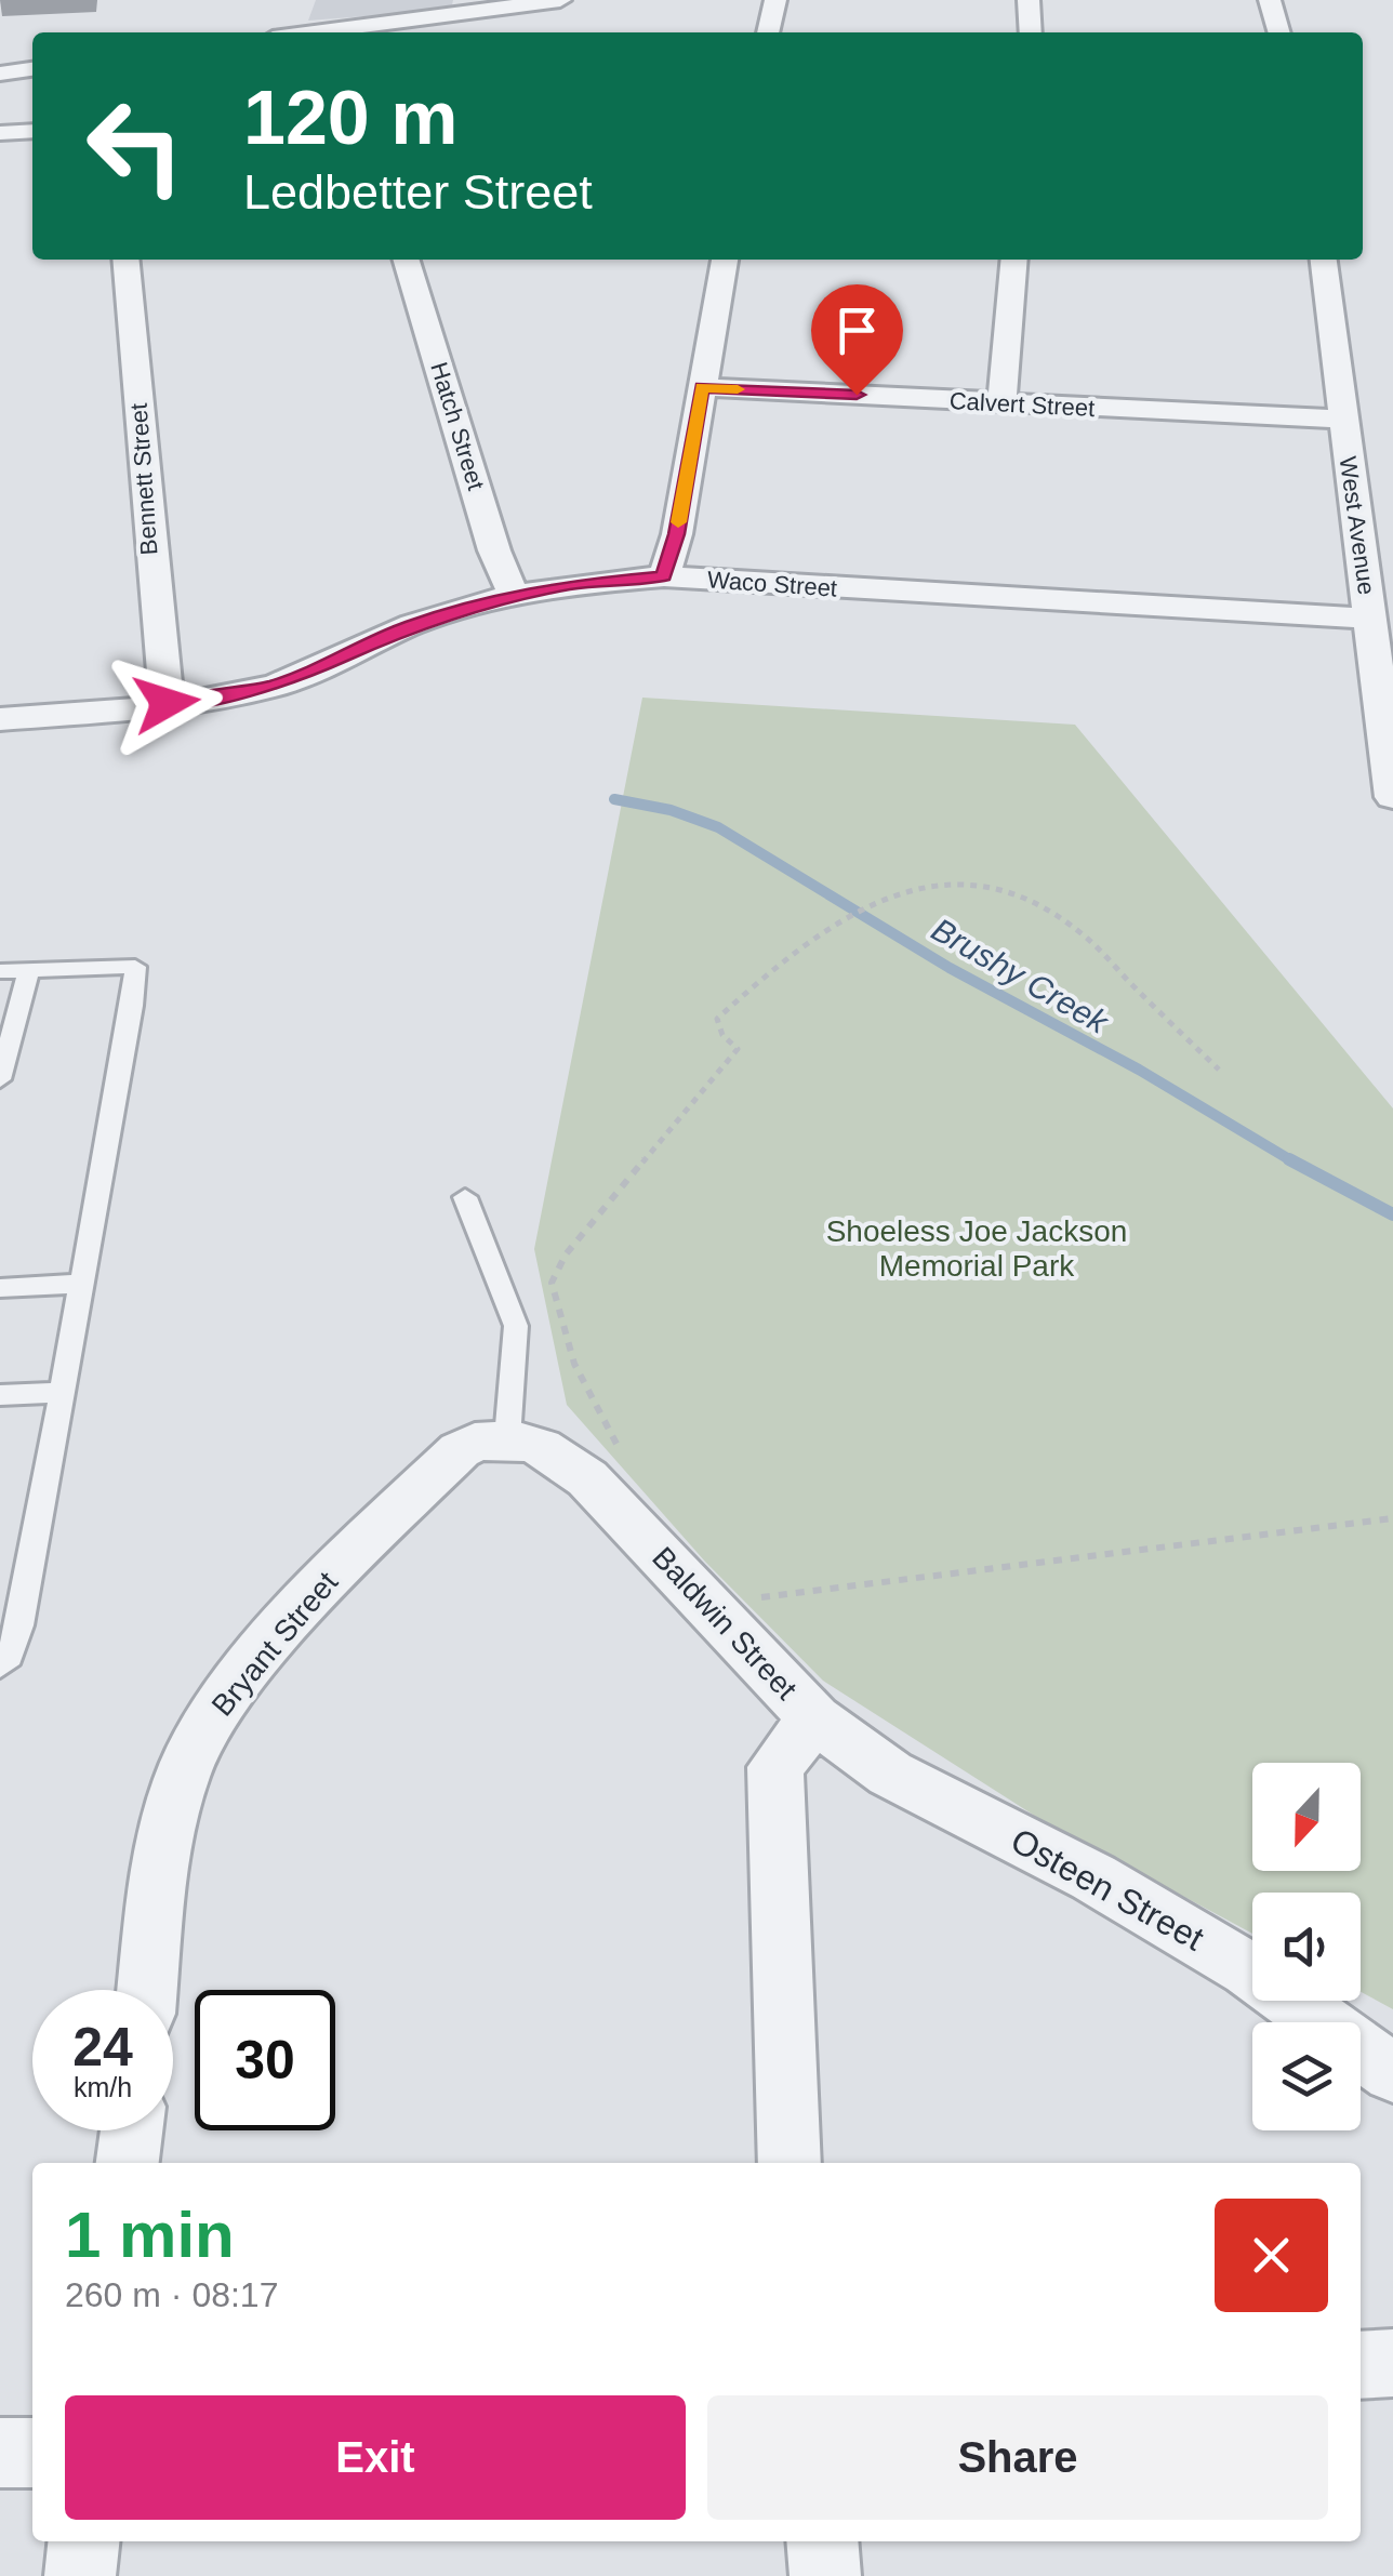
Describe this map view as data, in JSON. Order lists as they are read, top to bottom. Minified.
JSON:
{"streets":{"street":["Calvert Street","Hatch Street","Bennett Street","West Avenue","Waco Street","Baldwin Street","Bryant Street","Osteen Street"]},"crossings":[["Calvert Street","West Avenue"],["Hatch Street","Waco Street"],["Bennett Street","Waco Street"],["West Avenue","Waco Street"],["Baldwin Street","Bryant Street"],["Baldwin Street","Osteen Street"]],"water":["Brushy Creek"],"parks":["Shoeless Joe Jackson Memorial Park"],"north":"bottom","page":{"turn":["120 m","Ledbetter Street"],"speed":"24 km/h","limit":"30","heading":["1 min","260 m · 08:17"],"buttons":["Exit","Share"]}}
